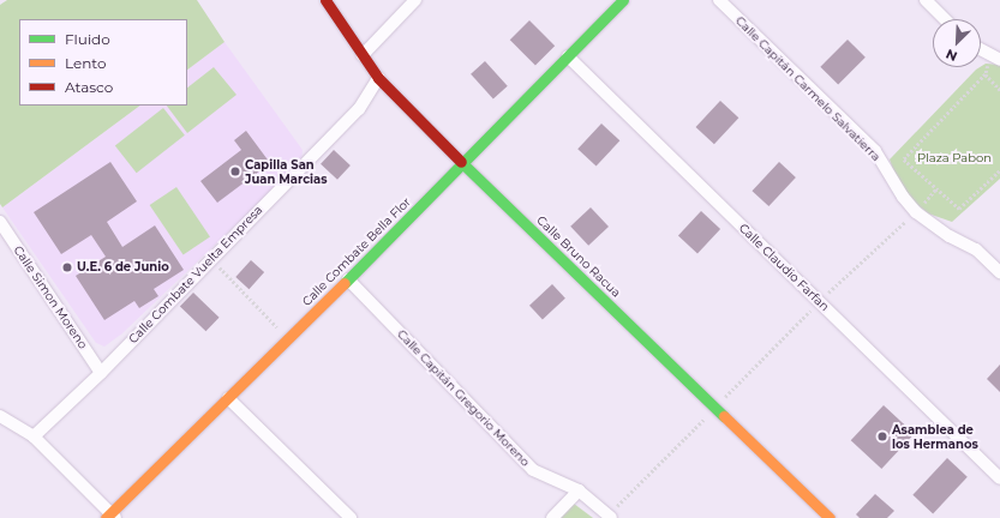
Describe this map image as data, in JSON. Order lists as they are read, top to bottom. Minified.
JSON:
{"streets":{"street":["Calle Capitán Carmelo Salvatierra","Calle Combate Bella Flor","Calle Bruno Racua","Calle Claudio Farfan","Calle Combate Vuelta Empresa","Calle Simon Moreno","Calle Capitán Gregorio Moreno"]},"crossings":[["Calle Combate Bella Flor","Calle Bruno Racua"],["Calle Combate Bella Flor","Calle Claudio Farfan"],["Calle Combate Bella Flor","Calle Capitán Gregorio Moreno"],["Calle Bruno Racua","Calle Combate Vuelta Empresa"],["Calle Combate Vuelta Empresa","Calle Simon Moreno"]],"parks":["Plaza Pabon"],"places":["Capilla San Juan Marcias","U.E. 6 de Junio","Asamblea de los Hermanos"],"legend":["Fluido","Lento","Atasco"],"north":"bottom left"}
